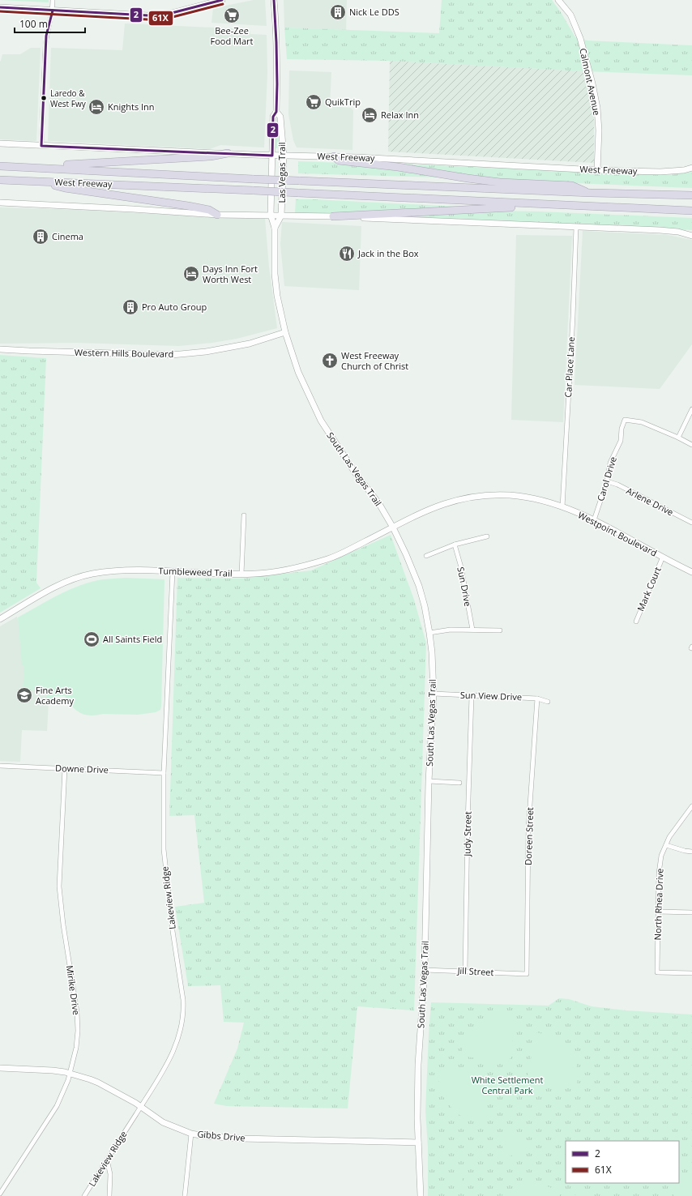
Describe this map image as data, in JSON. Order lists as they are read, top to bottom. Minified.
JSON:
{"streets":{"highway":["West Freeway"],"main road":["Calmont Avenue","Las Vegas Trail","Western Hills Boulevard","South Las Vegas Trail","Westpoint Boulevard","Tumbleweed Trail","Gibbs Drive"],"street":["Car Place Lane","Carol Drive","Arlene Drive","Sun Drive","Mark Court","Sun View Drive","Downe Drive","Judy Street","Doreen Street","Lakeview Ridge","North Rhea Drive","Jill Street","Mirike Drive"]},"crossings":[["Calmont Avenue","West Freeway"],["West Freeway","Las Vegas Trail"],["Las Vegas Trail","South Las Vegas Trail"],["Western Hills Boulevard","South Las Vegas Trail"],["Car Place Lane","Westpoint Boulevard"],["South Las Vegas Trail","Westpoint Boulevard"],["South Las Vegas Trail","Tumbleweed Trail"],["South Las Vegas Trail","Sun View Drive"],["South Las Vegas Trail","Jill Street"],["South Las Vegas Trail","Gibbs Drive"],["Carol Drive","Arlene Drive"],["Carol Drive","Westpoint Boulevard"],["Westpoint Boulevard","Tumbleweed Trail"],["Westpoint Boulevard","Mark Court"],["Tumbleweed Trail","Lakeview Ridge"],["Sun View Drive","Judy Street"],["Sun View Drive","Doreen Street"],["Downe Drive","Lakeview Ridge"],["Downe Drive","Mirike Drive"],["Judy Street","Jill Street"],["Doreen Street","Jill Street"],["Lakeview Ridge","Gibbs Drive"],["Mirike Drive","Gibbs Drive"]],"parks":["White Settlement Central Park"],"places":{"building":["Nick Le DDS","Cinema","Pro Auto Group"],"supermarket":["Bee-Zee Food Mart","QuikTrip"],"other":["Laredo & West Fwy"],"hotel":["Knights Inn","Relax Inn","Days Inn Fort Worth West"],"restaurant":["Jack in the Box"],"church":["West Freeway Church of Christ"],"sports":["All Saints Field"],"school or university":["Fine Arts Academy"]},"lines":["transit line 2","transit line 61X"],"legend":["2","61X"],"scale_bar":"100 m"}
